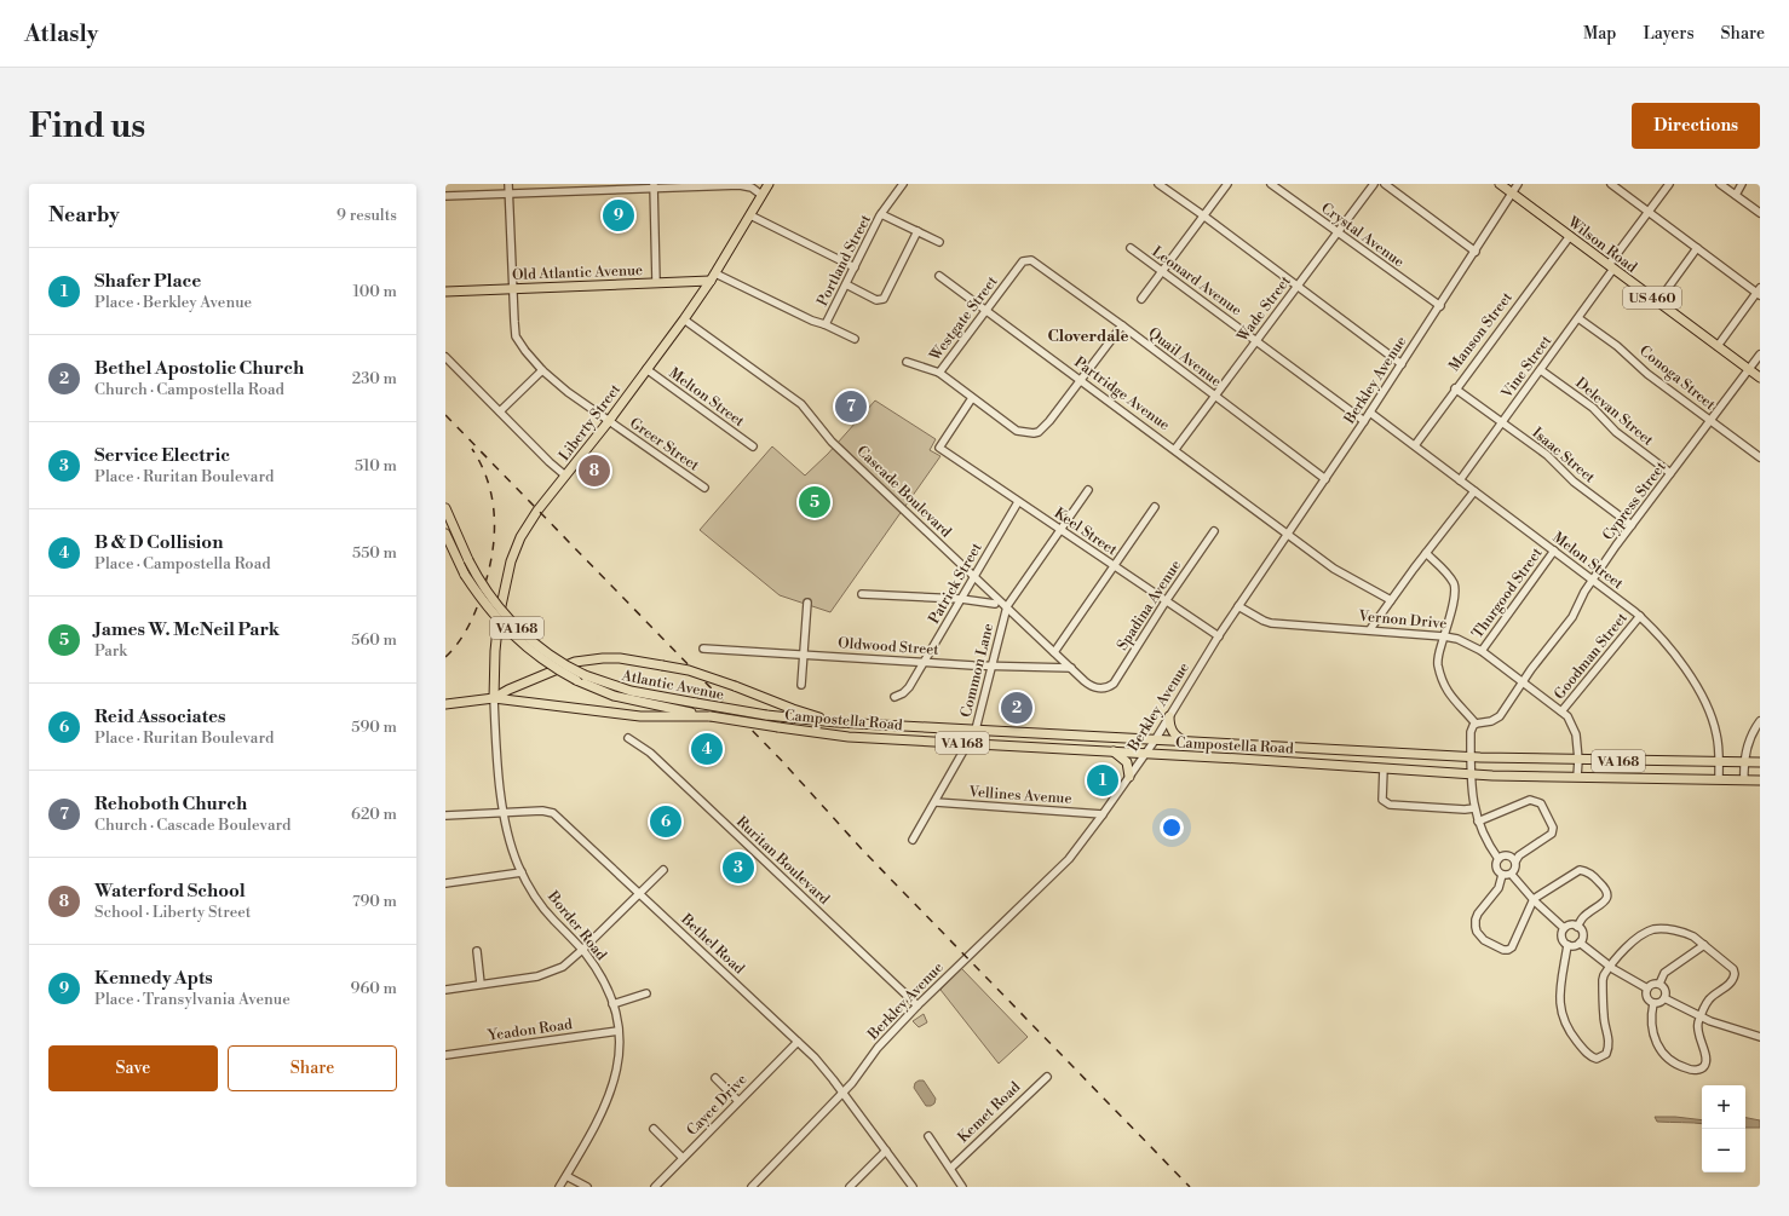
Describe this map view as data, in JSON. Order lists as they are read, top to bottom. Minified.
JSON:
{"streets":{"main road":["Wilson Road","Old Atlantic Avenue","US 460","Liberty Street","VA 168","Atlantic Avenue","Campostella Road"],"street":["Crystal Avenue","Portland Street","Leonard Avenue","Wade Street","Westgate Street","Manson Street","Quail Avenue","Vine Street","Conoga Street","Berkley Avenue","Partridge Avenue","Melton Street","Delevan Street","Greer Street","Isaac Street","Cascade Boulevard","Cypress Street","Keel Street","Melon Street","Patrick Street","Thurgood Street","Spadina Avenue","Vernon Drive","Oldwood Street","Goodman Street","Common Lane","Vellines Avenue","Ruritan Boulevard","Border Road","Bethel Road","Yeadon Road","Cayce Drive","Kemet Road"]},"crossings":[["Crystal Avenue","Wade Street"],["Crystal Avenue","Berkley Avenue"],["Wilson Road","Manson Street"],["Wilson Road","Vine Street"],["Wilson Road","Berkley Avenue"],["Wilson Road","Cypress Street"],["Old Atlantic Avenue","Liberty Street"],["Old Atlantic Avenue","Greer Street"],["Leonard Avenue","Wade Street"],["Leonard Avenue","Berkley Avenue"],["Wade Street","Quail Avenue"],["Wade Street","Partridge Avenue"],["Westgate Street","Quail Avenue"],["Westgate Street","Partridge Avenue"],["Westgate Street","Keel Street"],["Manson Street","Isaac Street"],["Manson Street","Melon Street"],["Quail Avenue","Berkley Avenue"],["Vine Street","Conoga Street"],["Vine Street","Delevan Street"],["Vine Street","Isaac Street"],["Vine Street","Melon Street"],["Conoga Street","Cypress Street"],["Berkley Avenue","Partridge Avenue"],["Berkley Avenue","Keel Street"],["Berkley Avenue","Melon Street"],["Berkley Avenue","Vernon Drive"],["Berkley Avenue","Campostella Road"],["Berkley Avenue","Vellines Avenue"],["Berkley Avenue","Ruritan Boulevard"],["Berkley Avenue","Bethel Road"],["Melton Street","Liberty Street"],["Delevan Street","Cypress Street"],["Liberty Street","Greer Street"],["Liberty Street","Cascade Boulevard"],["Liberty Street","Border Road"],["Isaac Street","Cypress Street"],["Cascade Boulevard","Patrick Street"],["Cascade Boulevard","Spadina Avenue"],["Cascade Boulevard","Oldwood Street"],["Cascade Boulevard","Common Lane"],["Cypress Street","Melon Street"],["Cypress Street","Vernon Drive"],["Keel Street","Patrick Street"],["Keel Street","Spadina Avenue"],["Keel Street","Common Lane"],["Melon Street","Thurgood Street"],["Melon Street","Goodman Street"],["Melon Street","Campostella Road"],["Patrick Street","Oldwood Street"],["Thurgood Street","Vernon Drive"],["Vernon Drive","Goodman Street"],["Vernon Drive","Campostella Road"],["Oldwood Street","Common Lane"],["Common Lane","Campostella Road"],["Common Lane","Vellines Avenue"],["Atlantic Avenue","Campostella Road"],["Border Road","Bethel Road"],["Border Road","Yeadon Road"],["Bethel Road","Cayce Drive"]],"districts":["Cloverdale"],"page":{"header":"Atlasly","nav":["Map","Layers","Share"],"buttons":["Directions",["Save","Share"]],"title":"Find us","heading":["Nearby","9 results"],"pins":["9","7","8","5","2","4","1","6","3"],"list":[{"mark":"1","name":"Shafer Place","note":"Place · Berkley Avenue","value":"100 m"},{"mark":"2","name":"Bethel Apostolic Church","note":"Church · Campostella Road","value":"230 m"},{"mark":"3","name":"Service Electric","note":"Place · Ruritan Boulevard","value":"510 m"},{"mark":"4","name":"B & D Collision","note":"Place · Campostella Road","value":"550 m"},{"mark":"5","name":"James W. McNeil Park","note":"Park","value":"560 m"},{"mark":"6","name":"Reid Associates","note":"Place · Ruritan Boulevard","value":"590 m"},{"mark":"7","name":"Rehoboth Church","note":"Church · Cascade Boulevard","value":"620 m"},{"mark":"8","name":"Waterford School","note":"School · Liberty Street","value":"790 m"},{"mark":"9","name":"Kennedy Apts","note":"Place · Transylvania Avenue","value":"960 m"}],"map_buttons":["+","−"]}}
